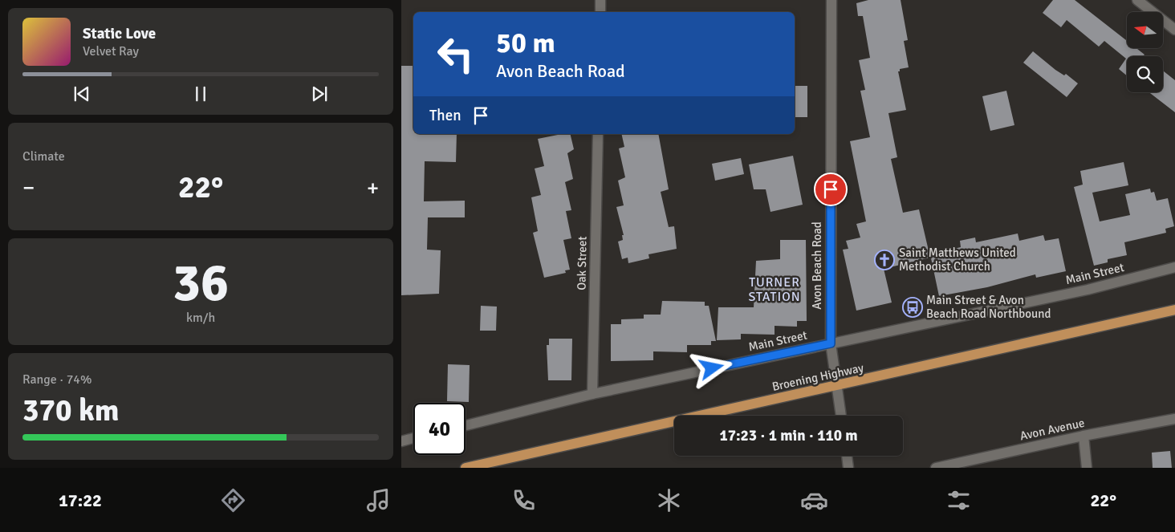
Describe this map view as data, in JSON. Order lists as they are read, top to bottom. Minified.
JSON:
{"streets":{"main road":["Broening Highway"],"street":["Oak Street","Avon Beach Road","Main Street","Avon Avenue"]},"crossings":[["Oak Street","Main Street"],["Avon Beach Road","Main Street"],["Avon Beach Road","Broening Highway"]],"districts":["TURNER STATION"],"places":{"church":["Saint Matthews United Methodist Church"],"bus stop":["Main Street & Avon Beach Road Northbound"]},"north":"left","page":{"turn":["50 m","Avon Beach Road"],"song":["Static Love","Velvet Ray"],"then":"Then","tile":["Climate",["36","km/h"],["Range · 74%","370 km"]],"heat":["−","22°","+"],"limit":"40","trip":"17:23 · 1 min · 110 m","tabs":["17:22","22°"]}}
